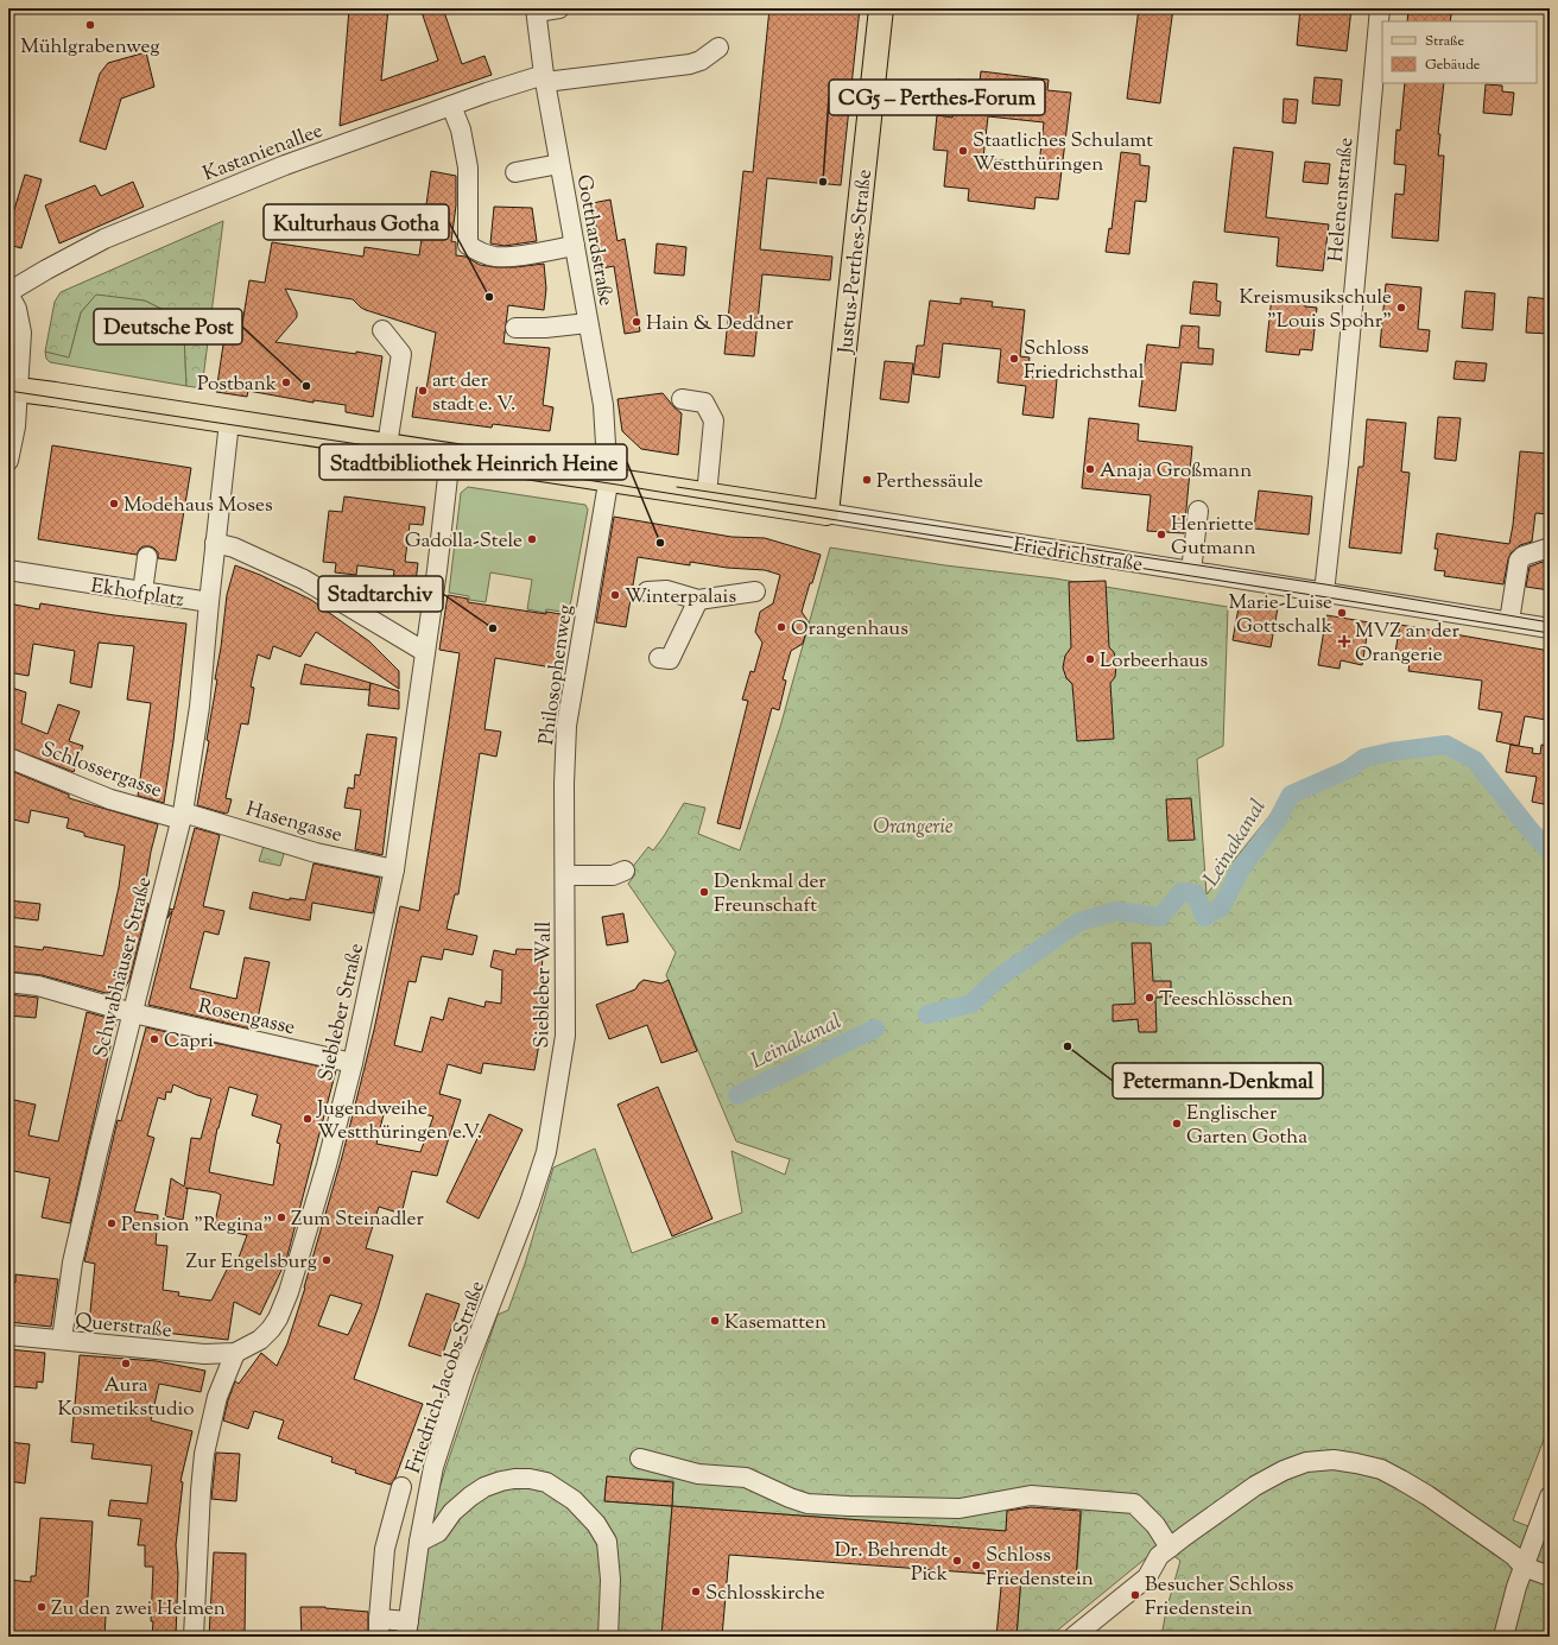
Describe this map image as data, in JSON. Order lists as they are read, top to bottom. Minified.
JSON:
{"streets":{"main road":["Justus-Perthes-Straße","Friedrichstraße"],"street":["Kastanienallee","Helenenstraße","Gotthardstraße","Ekhofplatz","Philosophenweg","Schlossergasse","Hasengasse","Schwabhäuser Straße","Siebleber Wall","Siebleber Straße","Rosengasse","Querstraße","Friedrich-Jacobs-Straße"]},"crossings":[["Kastanienallee","Gotthardstraße"],["Helenenstraße","Friedrichstraße"],["Gotthardstraße","Friedrichstraße"],["Gotthardstraße","Philosophenweg"],["Justus-Perthes-Straße","Friedrichstraße"],["Friedrichstraße","Philosophenweg"],["Ekhofplatz","Schwabhäuser Straße"],["Philosophenweg","Siebleber Wall"],["Schlossergasse","Hasengasse"],["Schlossergasse","Schwabhäuser Straße"],["Hasengasse","Schwabhäuser Straße"],["Hasengasse","Siebleber Straße"],["Schwabhäuser Straße","Rosengasse"],["Schwabhäuser Straße","Querstraße"],["Siebleber Wall","Friedrich-Jacobs-Straße"],["Siebleber Straße","Rosengasse"],["Siebleber Straße","Querstraße"]],"water":["Leinakanal"],"parks":["Orangerie"],"places":{"other":["Mühlgrabenweg","Staatliches Schulamt Westthüringen","CG5 – Perthes-Forum","Kulturhaus Gotha","Kreismusikschule \"Louis Spohr\"","Hain & Deddner","Schloss Friedrichsthal","Postbank","Deutsche Post","art der stadt e. V.","Anaja Großmann","Perthessäule","Modehaus Moses","Henriette Gutmann","Gadolla-Stele","Stadtbibliothek Heinrich Heine","Winterpalais","Marie-Luise Gottschalk","Orangenhaus","Stadtarchiv","Lorbeerhaus","Denkmal der Freunschaft","Teeschlösschen","Capri","Petermann-Denkmal","Jugendweihe Westthüringen e.V.","Englischer Garten Gotha","Zum Steinadler","Pension \"Regina\"","Zur Engelsburg","Kasematten","Aura Kosmetikstudio","Dr. Behrendt Pick","Schloss Friedenstein","Schlosskirche","Besucher Schloss Friedenstein","Zu den zwei Helmen"],"health":["MVZ an der Orangerie"]},"legend":["Straße","Gebäude"]}
